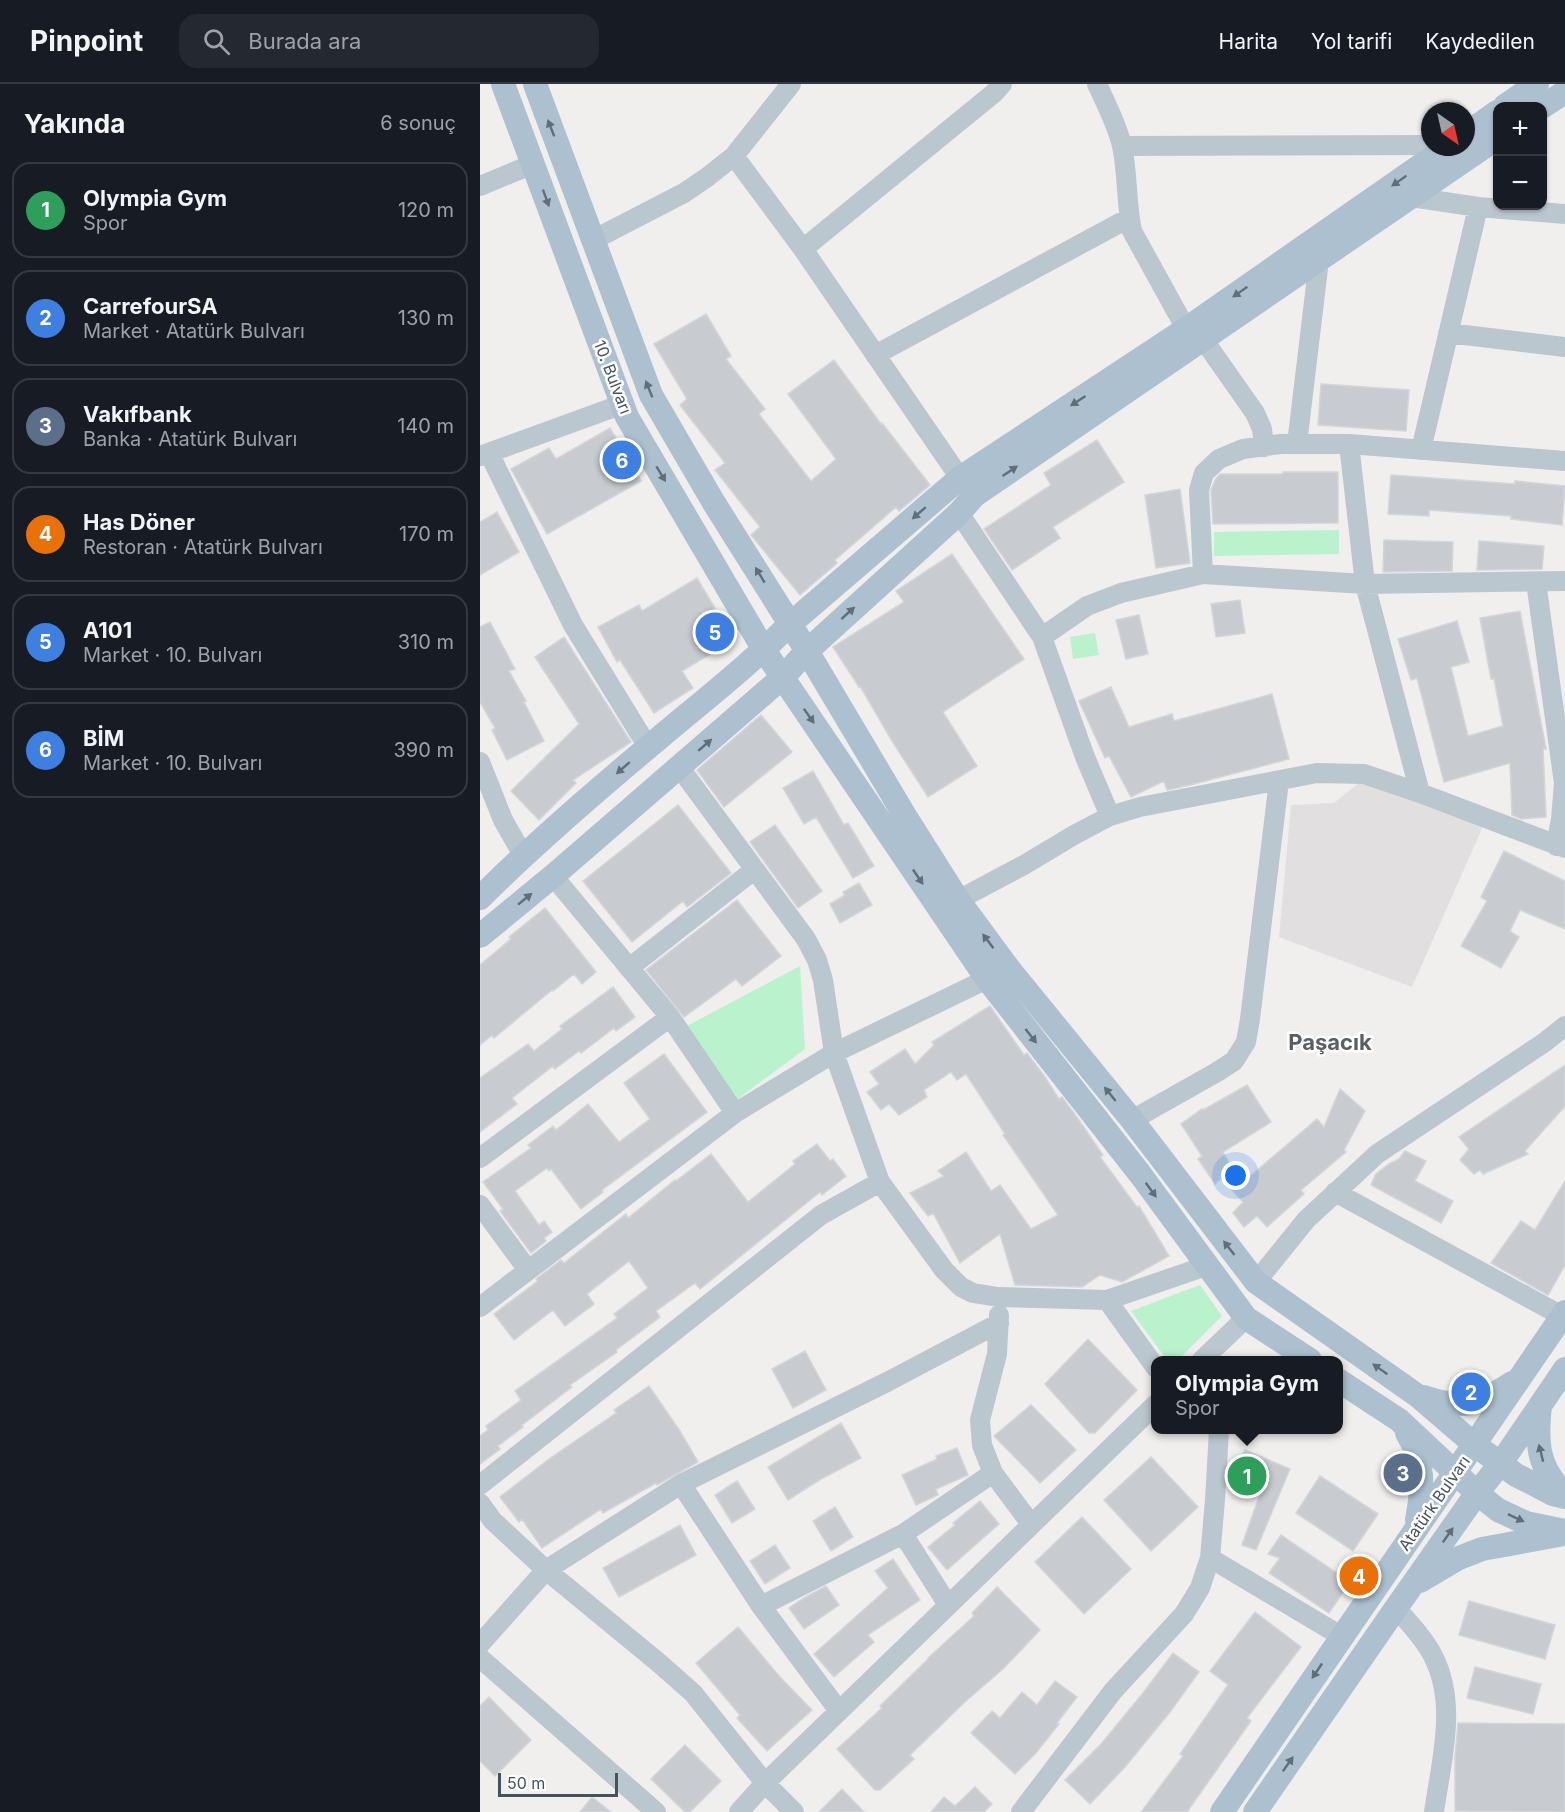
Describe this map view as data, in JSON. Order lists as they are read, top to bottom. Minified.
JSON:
{"streets":{"main road":["10. Bulvarı","Atatürk Bulvarı"]},"districts":["Paşacık"],"scale_bar":"50 m","north":"bottom right","page":{"header":"Pinpoint","search":"Burada ara","nav":["Harita","Yol tarifi","Kaydedilen"],"heading":["Yakında","6 sonuç"],"map_buttons":["+","−"],"list":[{"mark":"1","name":"Olympia Gym","note":"Spor","value":"120 m"},{"mark":"2","name":"CarrefourSA","note":"Market · Atatürk Bulvarı","value":"130 m"},{"mark":"3","name":"Vakıfbank","note":"Banka · Atatürk Bulvarı","value":"140 m"},{"mark":"4","name":"Has Döner","note":"Restoran · Atatürk Bulvarı","value":"170 m"},{"mark":"5","name":"A101","note":"Market · 10. Bulvarı","value":"310 m"},{"mark":"6","name":"BİM","note":"Market · 10. Bulvarı","value":"390 m"}],"pins":["6","5","2","3","1","4"],"popup":["Olympia Gym","Spor"],"scale":"50 m"}}
